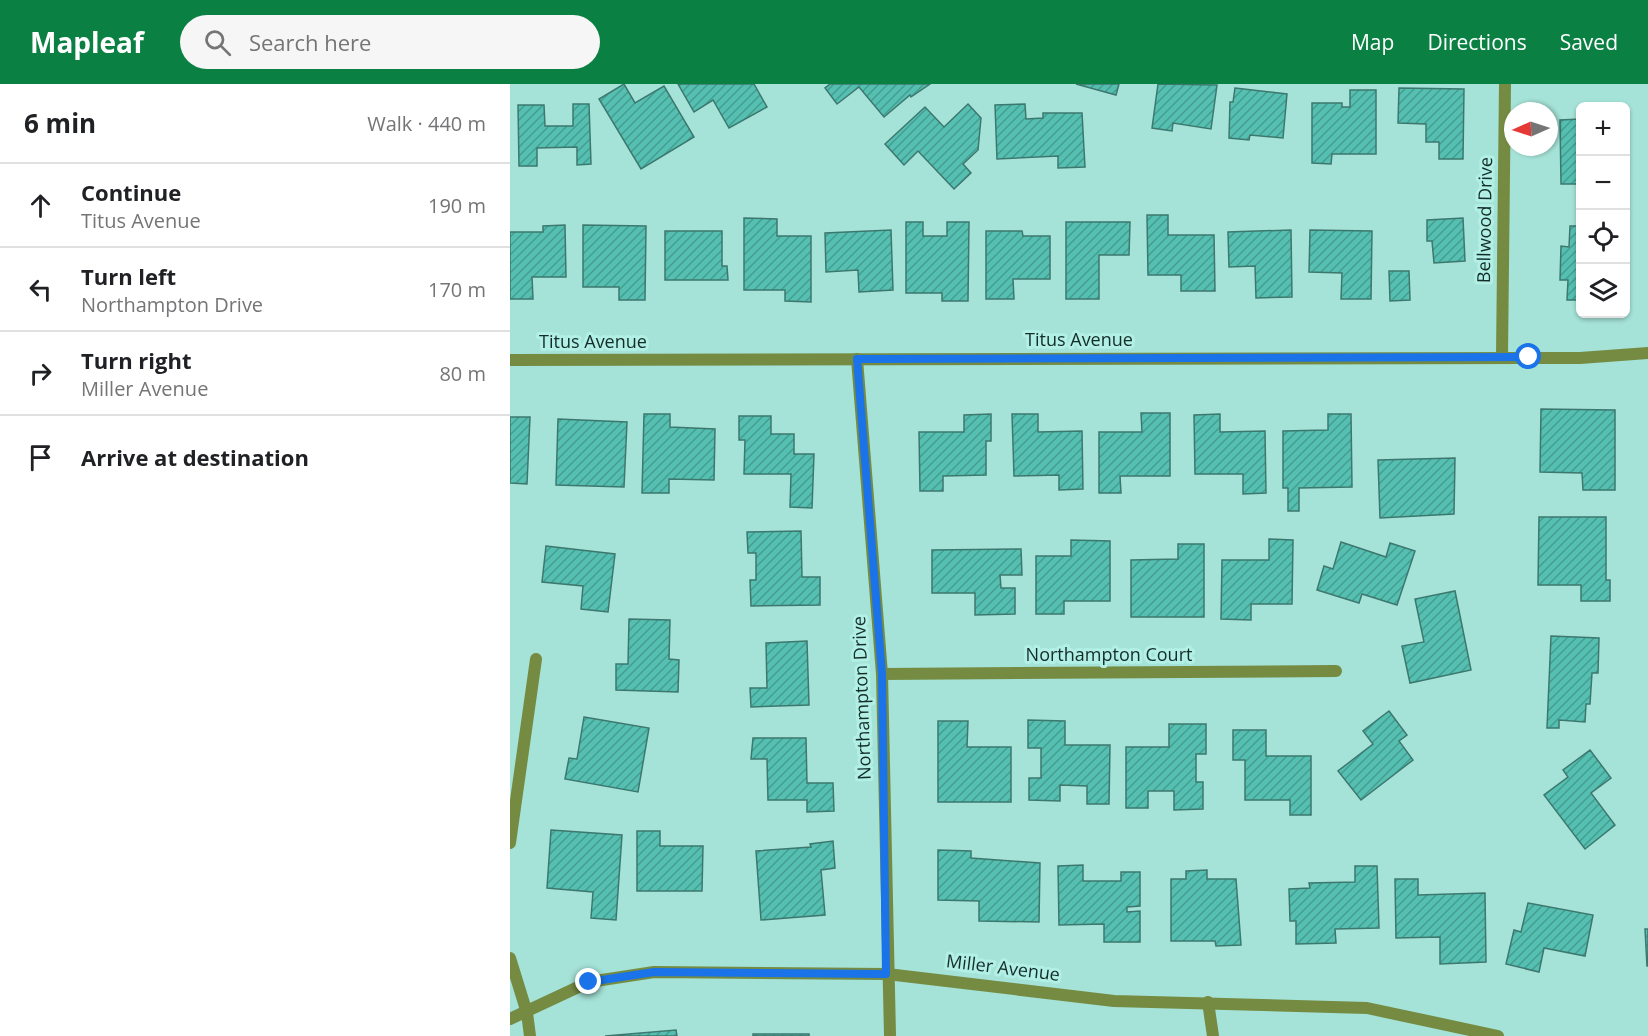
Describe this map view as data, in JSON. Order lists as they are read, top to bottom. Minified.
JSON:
{"streets":{"street":["Bellwood Drive","Titus Avenue","Northampton Court","Northampton Drive","Miller Avenue"]},"crossings":[["Bellwood Drive","Titus Avenue"],["Titus Avenue","Northampton Drive"],["Northampton Court","Northampton Drive"],["Northampton Drive","Miller Avenue"]],"north":"left","page":{"header":"Mapleaf","search":"Search here","nav":["Map","Directions","Saved"],"heading":["6 min","Walk · 440 m"],"map_buttons":["+","−"],"list":[["Continue","Titus Avenue","190 m"],["Turn left","Northampton Drive","170 m"],["Turn right","Miller Avenue","80 m"],"Arrive at destination"]}}
